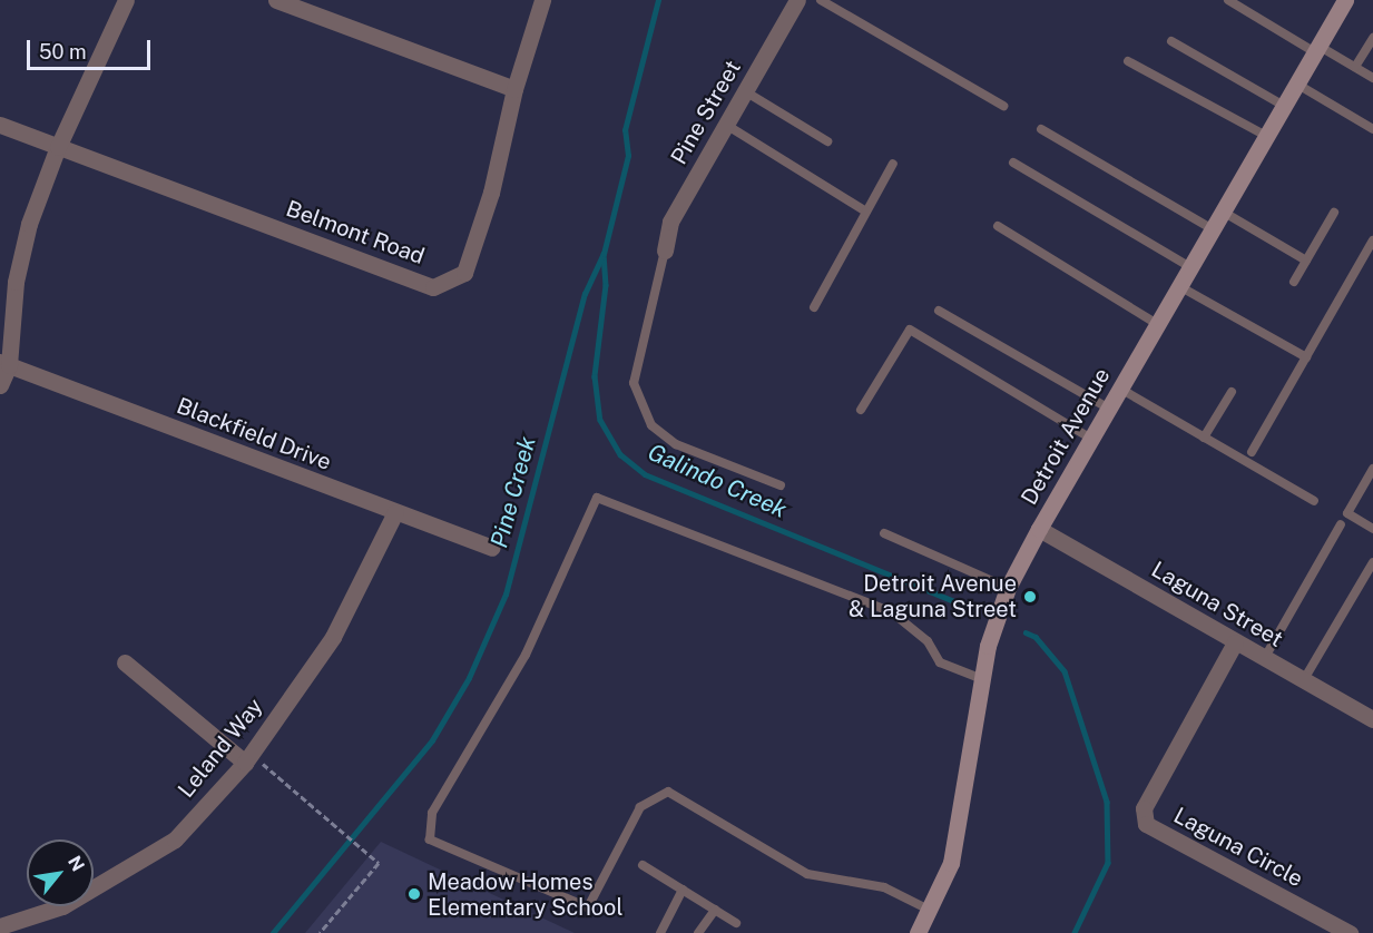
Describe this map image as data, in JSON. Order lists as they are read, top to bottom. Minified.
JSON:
{"streets":{"street":["Pine Street","Belmont Road","Blackfield Drive","Detroit Avenue","Laguna Street","Leland Way","Laguna Circle"]},"crossings":[["Blackfield Drive","Leland Way"],["Detroit Avenue","Laguna Street"],["Laguna Street","Laguna Circle"]],"water":["Galindo Creek","Pine Creek"],"places":["Detroit Avenue & Laguna Street","Meadow Homes Elementary School"],"scale_bar":"50 m","north":"top right"}
